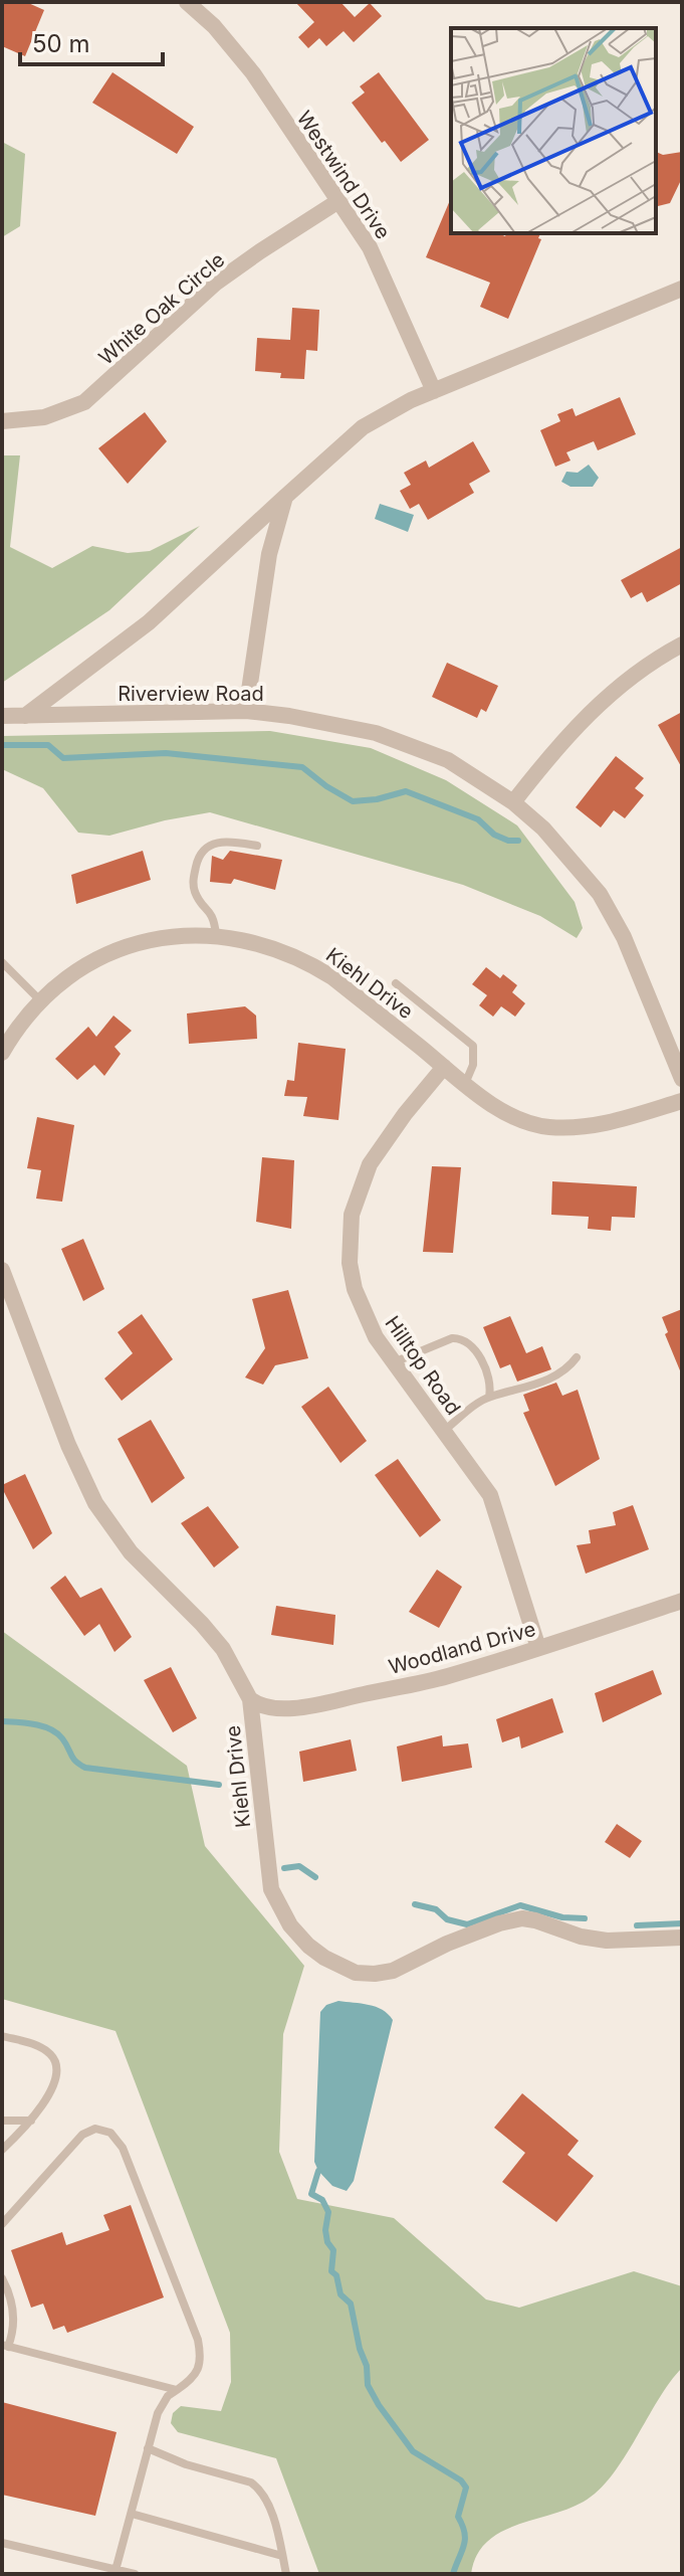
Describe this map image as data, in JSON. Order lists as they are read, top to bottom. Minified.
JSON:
{"streets":{"street":["Westwind Drive","White Oak Circle","Riverview Road","Kiehl Drive","Hilltop Road","Woodland Drive"]},"crossings":[["Westwind Drive","White Oak Circle"],["Kiehl Drive","Hilltop Road"],["Kiehl Drive","Woodland Drive"],["Hilltop Road","Woodland Drive"]],"scale_bar":"50 m"}
